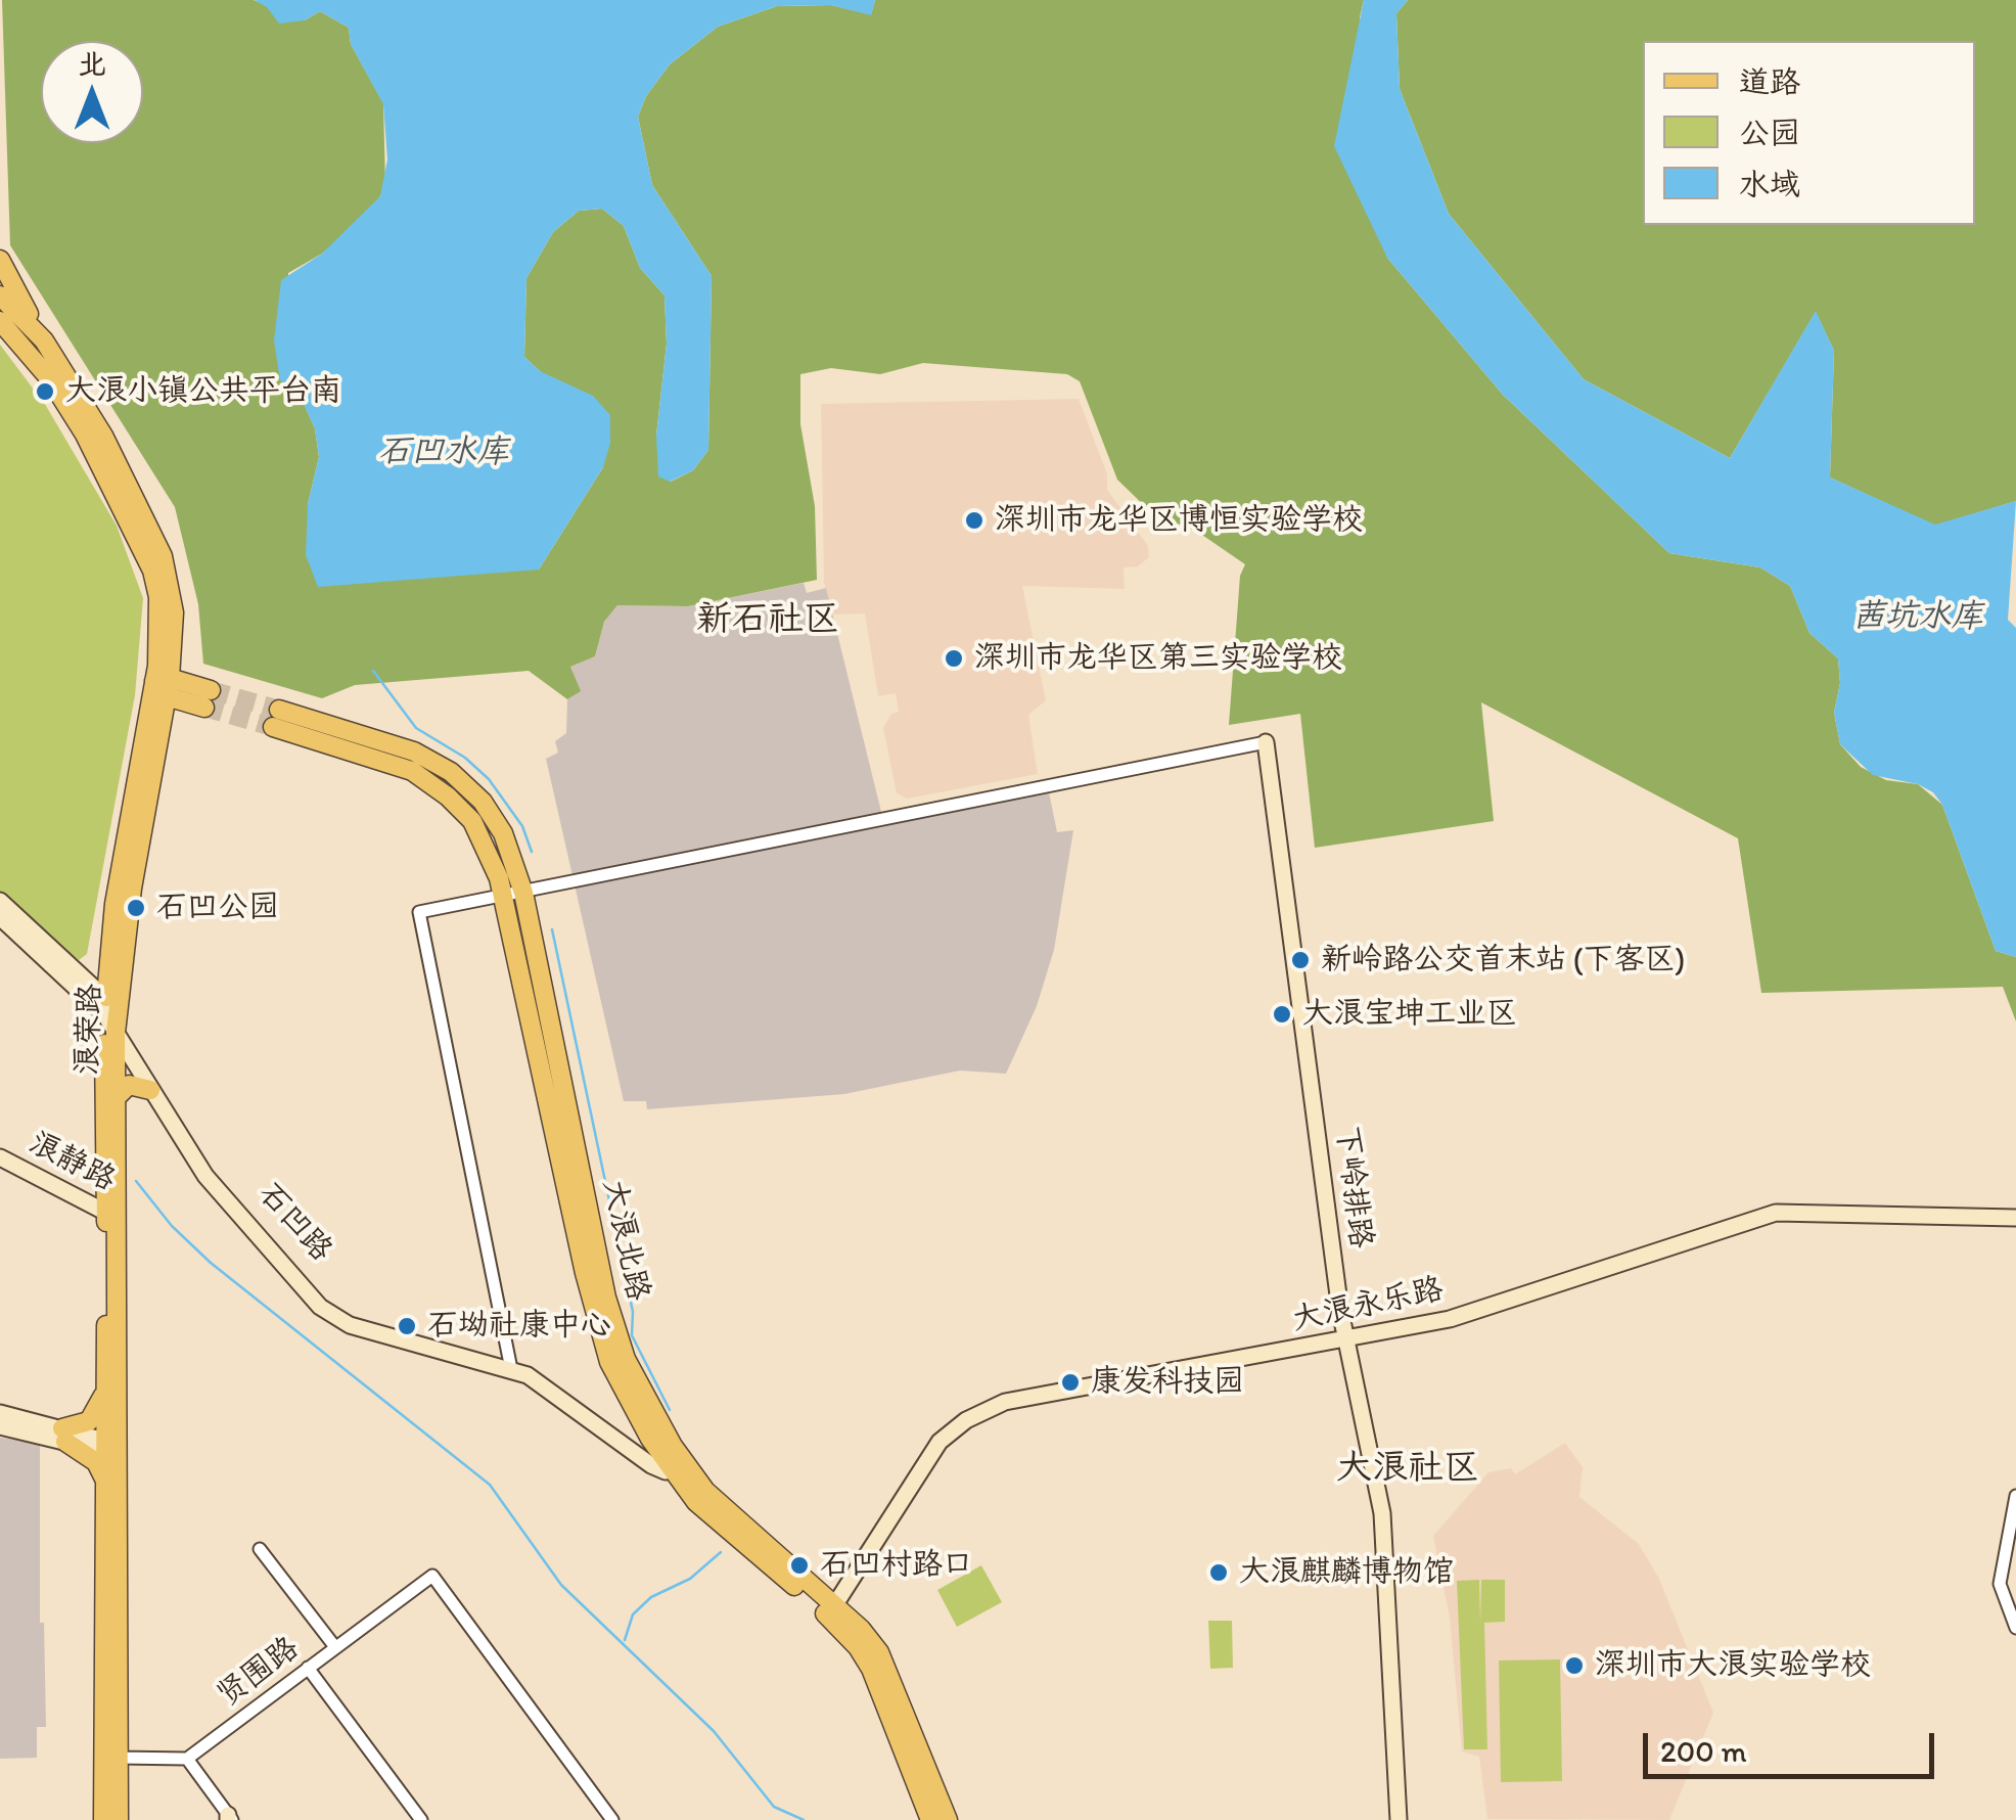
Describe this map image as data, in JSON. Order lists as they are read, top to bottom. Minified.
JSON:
{"streets":{"main road":["浪荣路","大浪北路"],"street":["浪静路","下岭排路","石凹路","大浪永乐路","贤围路"]},"crossings":[["浪荣路","浪静路"],["浪荣路","石凹路"],["下岭排路","大浪永乐路"],["石凹路","大浪北路"],["大浪北路","大浪永乐路"]],"districts":["新石社区","大浪社区"],"water":["石凹水库","茜坑水库"],"places":["大浪小镇公共平台南","深圳市龙华区博恒实验学校","深圳市龙华区第三实验学校","石凹公园","新岭路公交首末站 (下客区)","大浪宝坤工业区","石坳社康中心","康发科技园","石凹村路口","大浪麒麟博物馆","深圳市大浪实验学校"],"legend":["道路","公园","水域"],"scale_bar":"200 m","north":"top"}
